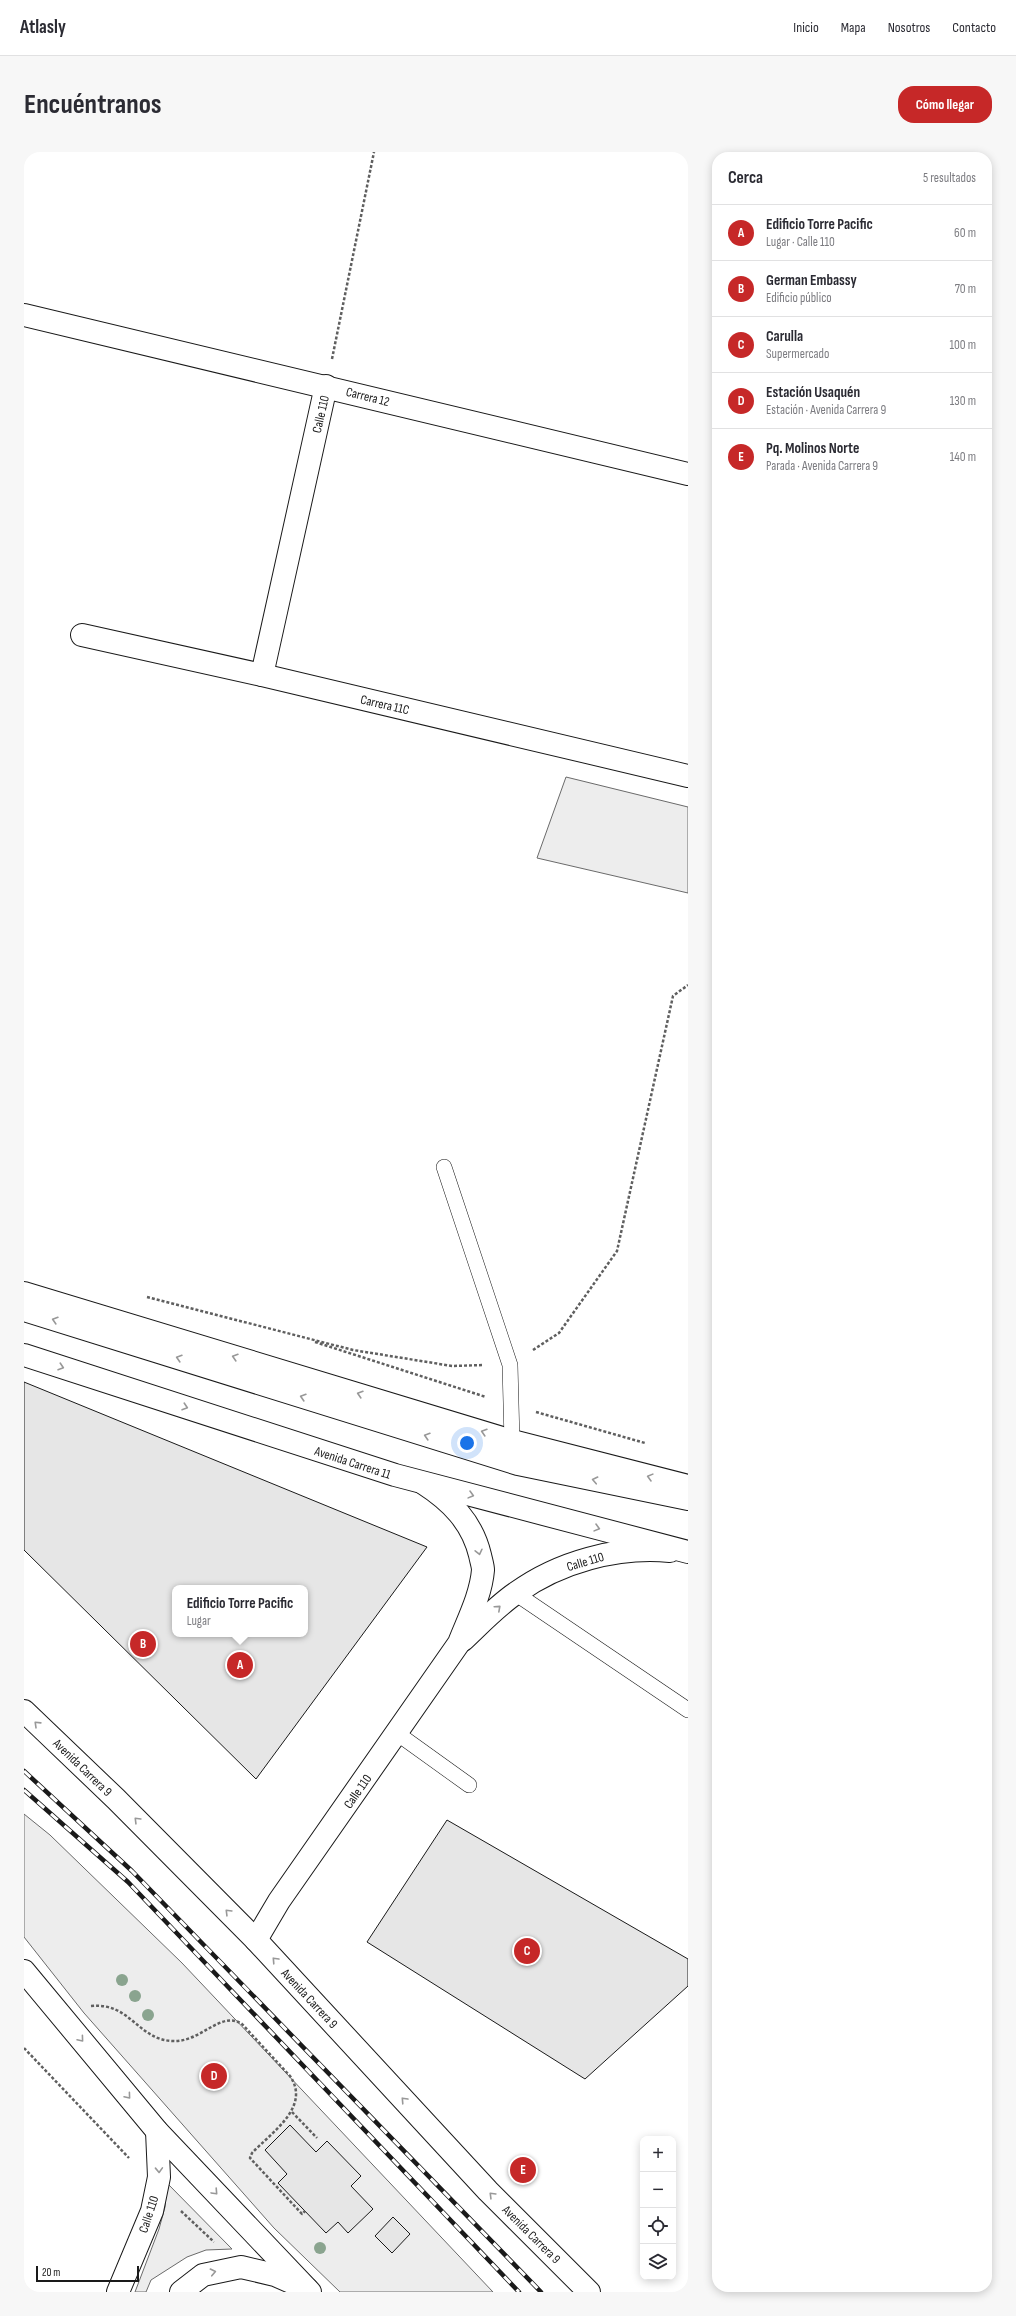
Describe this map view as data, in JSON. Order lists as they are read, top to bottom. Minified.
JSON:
{"streets":{"main road":["Carrera 12","Calle 110","Carrera 11C","Avenida Carrera 11","Avenida Carrera 9"]},"crossings":[["Carrera 12","Calle 110"],["Calle 110","Carrera 11C"],["Calle 110","Avenida Carrera 11"],["Calle 110","Avenida Carrera 9"]],"one_way":["Avenida Carrera 9"],"scale_bar":"20 m","page":{"header":"Atlasly","nav":["Inicio","Mapa","Nosotros","Contacto"],"buttons":"Cómo llegar","title":"Encuéntranos","heading":["Cerca","5 resultados"],"list":[{"mark":"A","name":"Edificio Torre Pacific","note":"Lugar · Calle 110","value":"60 m"},{"mark":"B","name":"German Embassy","note":"Edificio público","value":"70 m"},{"mark":"C","name":"Carulla","note":"Supermercado","value":"100 m"},{"mark":"D","name":"Estación Usaquén","note":"Estación · Avenida Carrera 9","value":"130 m"},{"mark":"E","name":"Pq. Molinos Norte","note":"Parada · Avenida Carrera 9","value":"140 m"}],"popup":["Edificio Torre Pacific","Lugar"],"pins":["B","A","C","D","E"],"map_buttons":["+","−"],"scale":"20 m"}}
